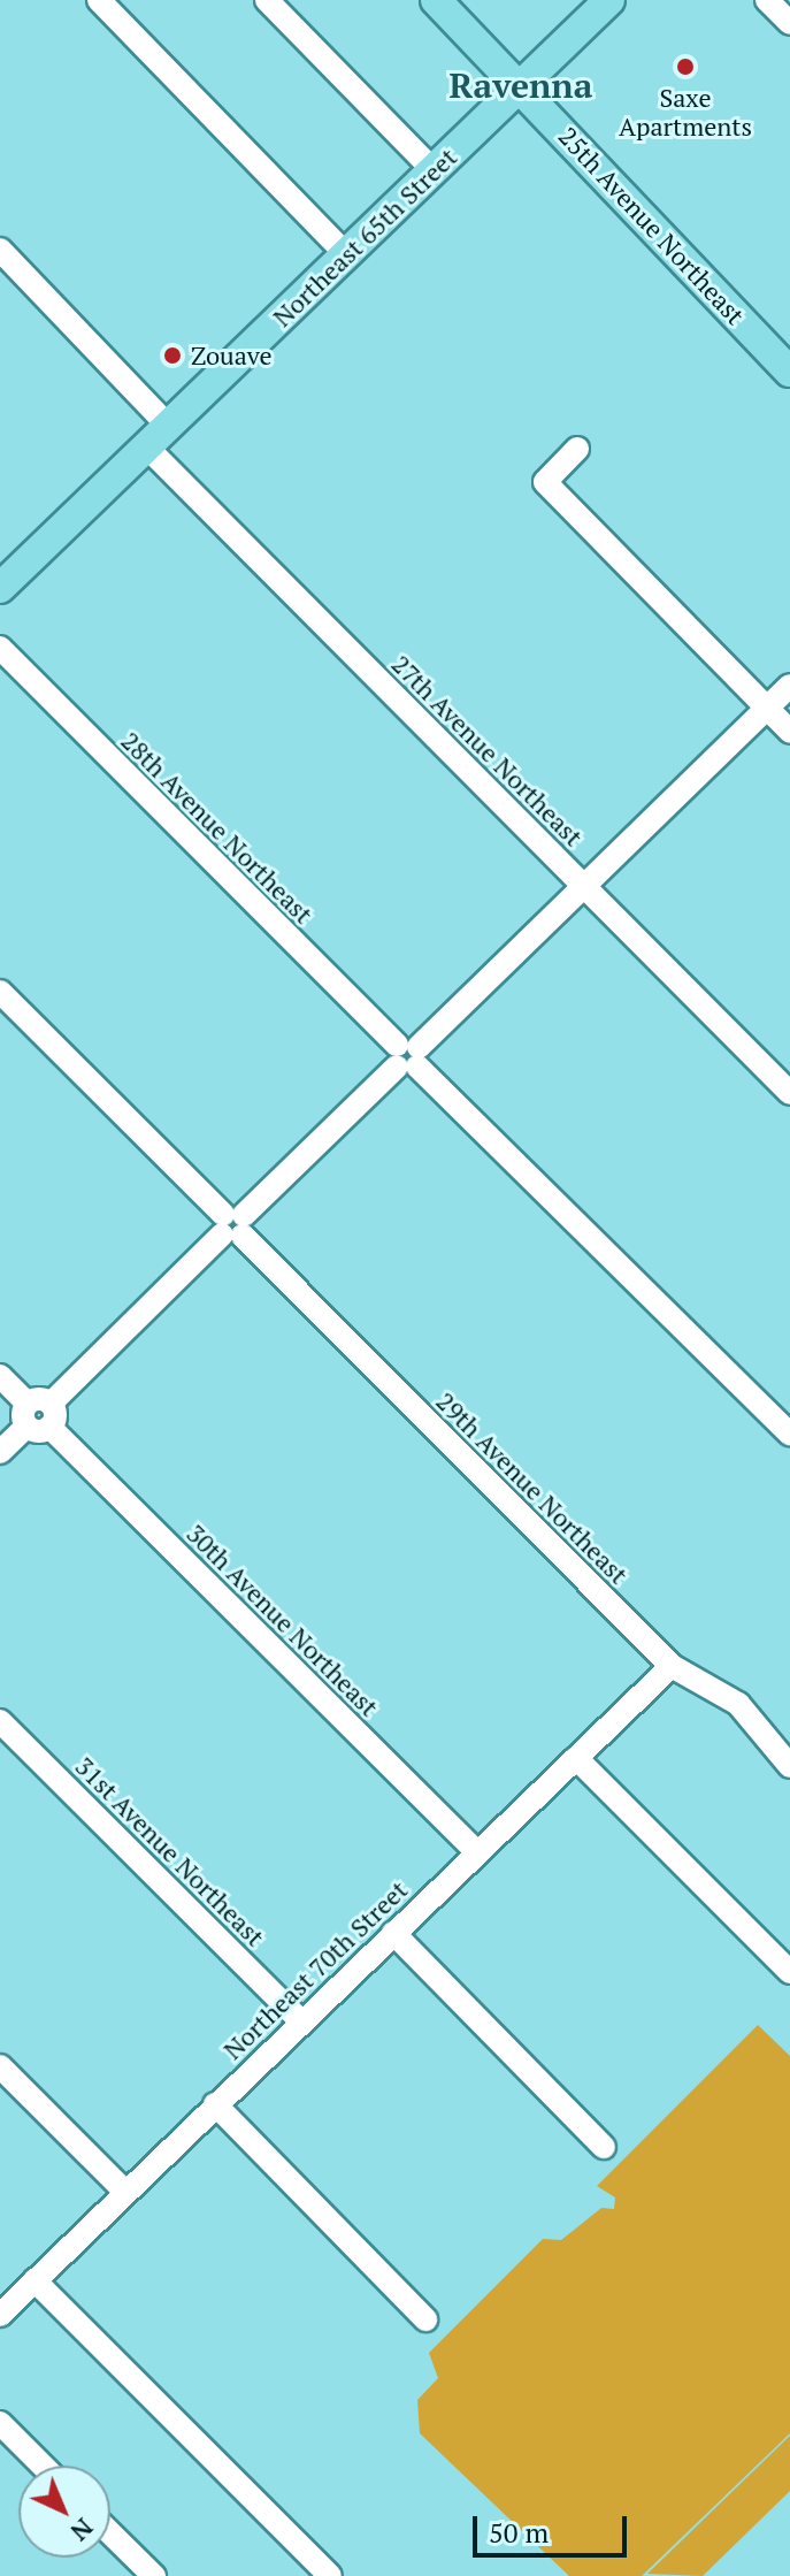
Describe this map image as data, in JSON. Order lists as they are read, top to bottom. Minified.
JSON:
{"streets":{"main road":["25th Avenue Northeast","Northeast 65th Street"],"street":["27th Avenue Northeast","28th Avenue Northeast","29th Avenue Northeast","30th Avenue Northeast","31st Avenue Northeast","Northeast 70th Street"]},"crossings":[["25th Avenue Northeast","Northeast 65th Street"],["Northeast 65th Street","27th Avenue Northeast"],["29th Avenue Northeast","Northeast 70th Street"],["30th Avenue Northeast","Northeast 70th Street"],["31st Avenue Northeast","Northeast 70th Street"]],"districts":["Ravenna"],"places":["Saxe Apartments","Zouave"],"scale_bar":"50 m","north":"bottom right"}
